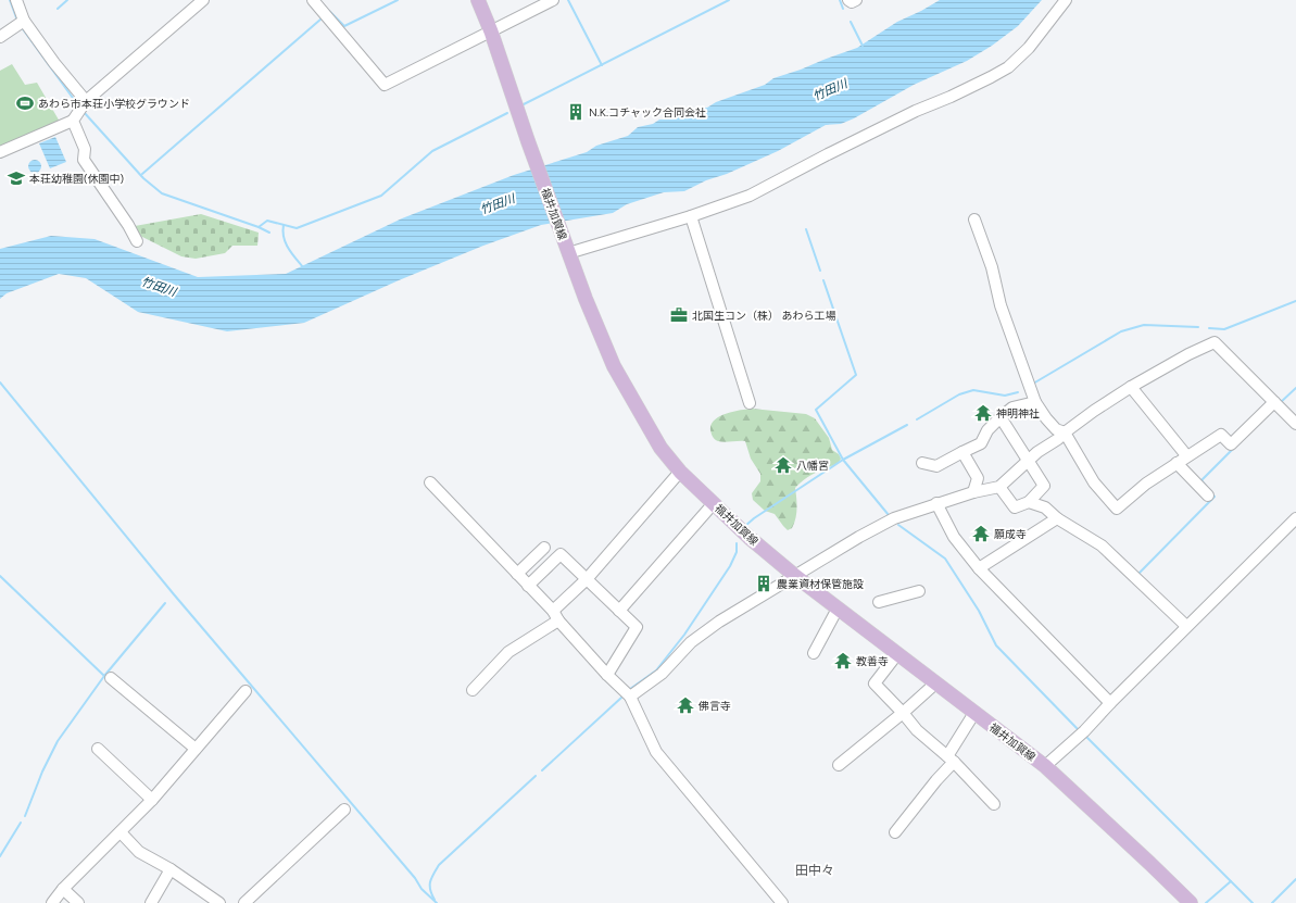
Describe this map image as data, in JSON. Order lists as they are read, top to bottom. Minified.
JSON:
{"streets":{"main road":["福井加賀線"]},"districts":["田中々"],"water":["竹田川"],"places":{"sports":["あわら市本荘小学校グラウンド"],"building":["N.K.コチャック合同会社","農業資材保管施設"],"school or university":["本荘幼稚園(休園中)"],"office":["北国生コン（株） あわら工場"],"temple":["神明神社","八幡宮","願成寺","教善寺","佛言寺"]}}
